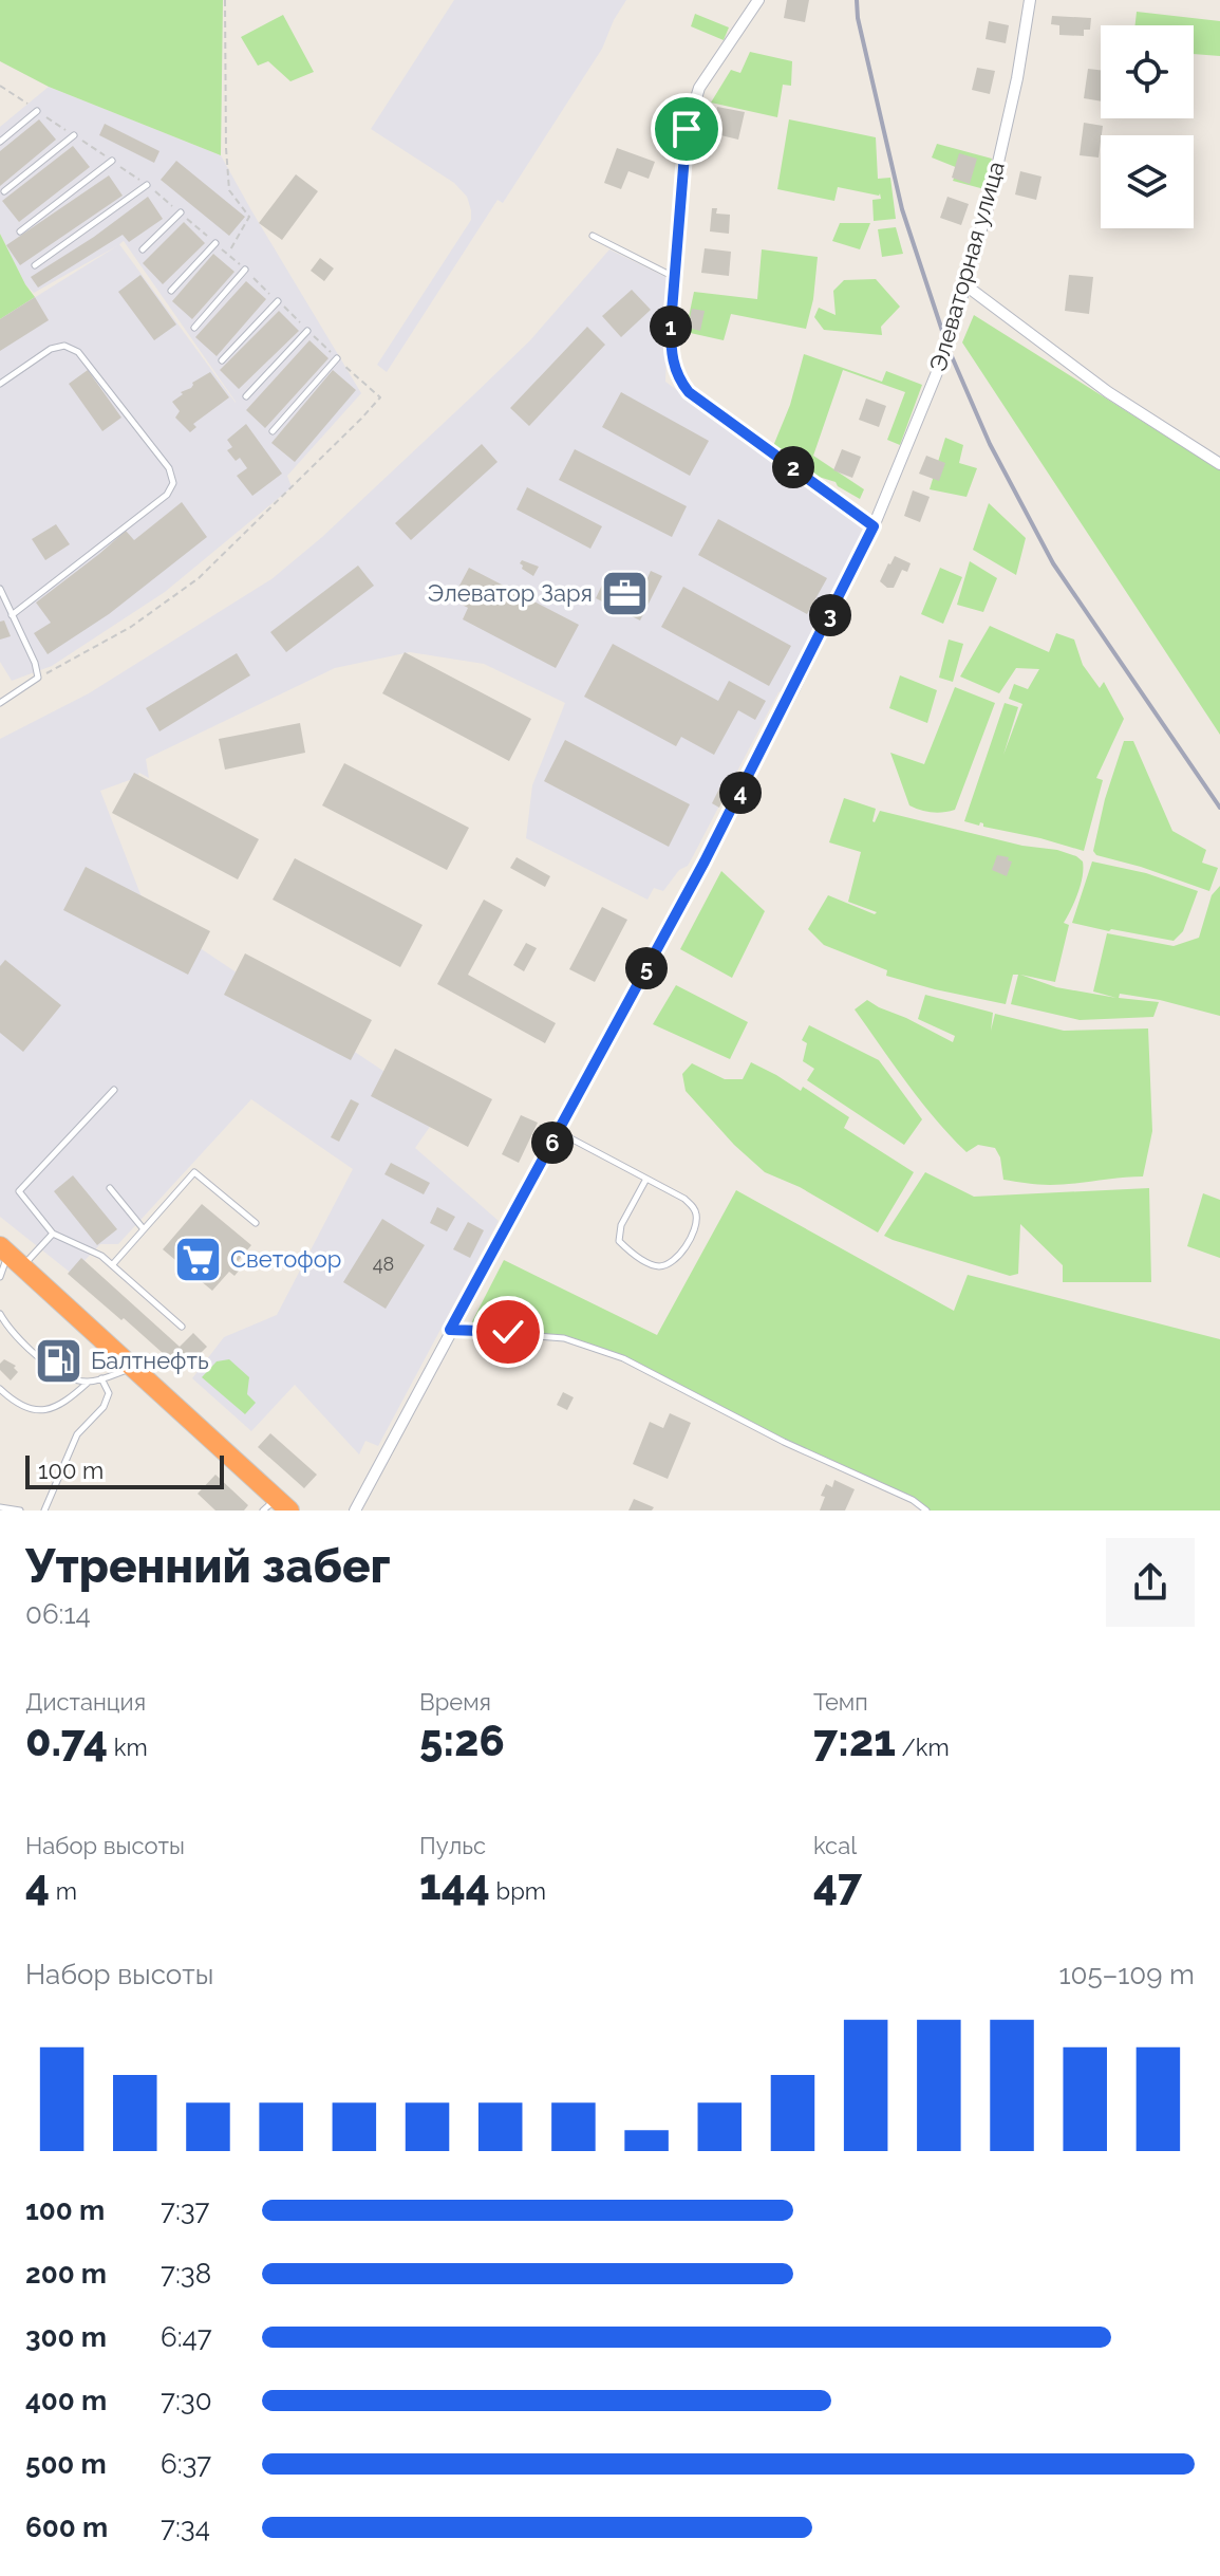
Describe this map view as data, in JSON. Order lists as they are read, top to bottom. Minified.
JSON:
{"streets":{"street":["Элеваторная улица"]},"places":{"office":["Элеватор Заря"],"supermarket":["Светофор"],"fuel station":["Балтнефть"]},"house_numbers":["48"],"scale_bar":"100 m","page":{"pins":["1","2","3","4","5","6"],"scale":"100 m","heading":["Утренний забег","06:14"],"stats":[["Дистанция","0.74 km"],["Время","5:26"],["Темп","7:21 /km"],["Набор высоты","4 m"],["Пульс","144 bpm"],["kcal","47"]],"chart":["Набор высоты","105–109 m"],"list":[{"name":"100 m","note":"7:37"},{"name":"200 m","note":"7:38"},{"name":"300 m","note":"6:47"},{"name":"400 m","note":"7:30"},{"name":"500 m","note":"6:37"},{"name":"600 m","note":"7:34"}]}}
